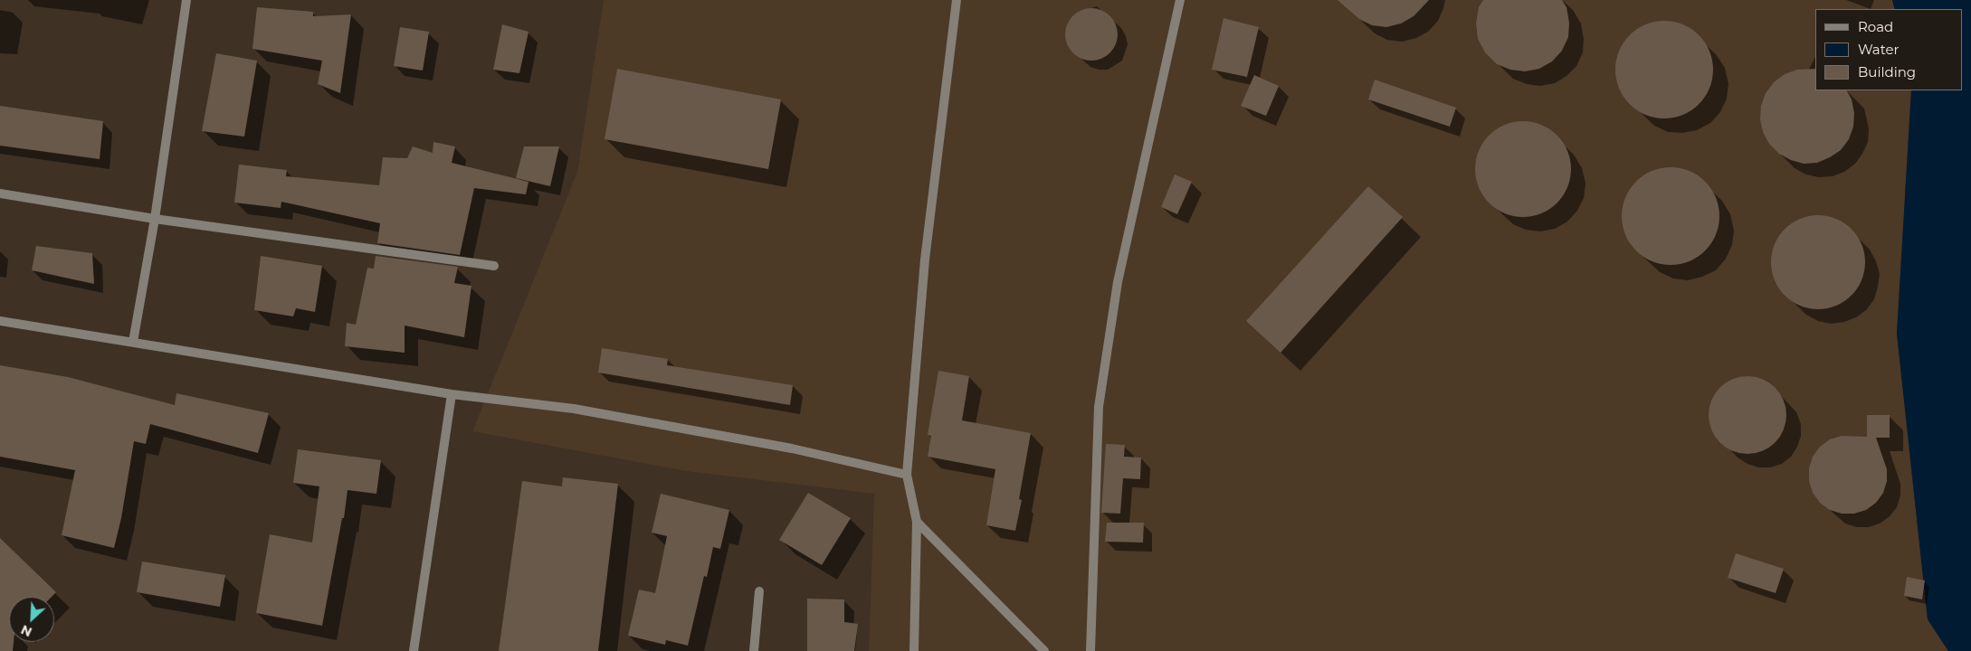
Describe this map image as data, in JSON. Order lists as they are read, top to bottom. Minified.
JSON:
{"legend":["Road","Water","Building"],"north":"bottom left"}
